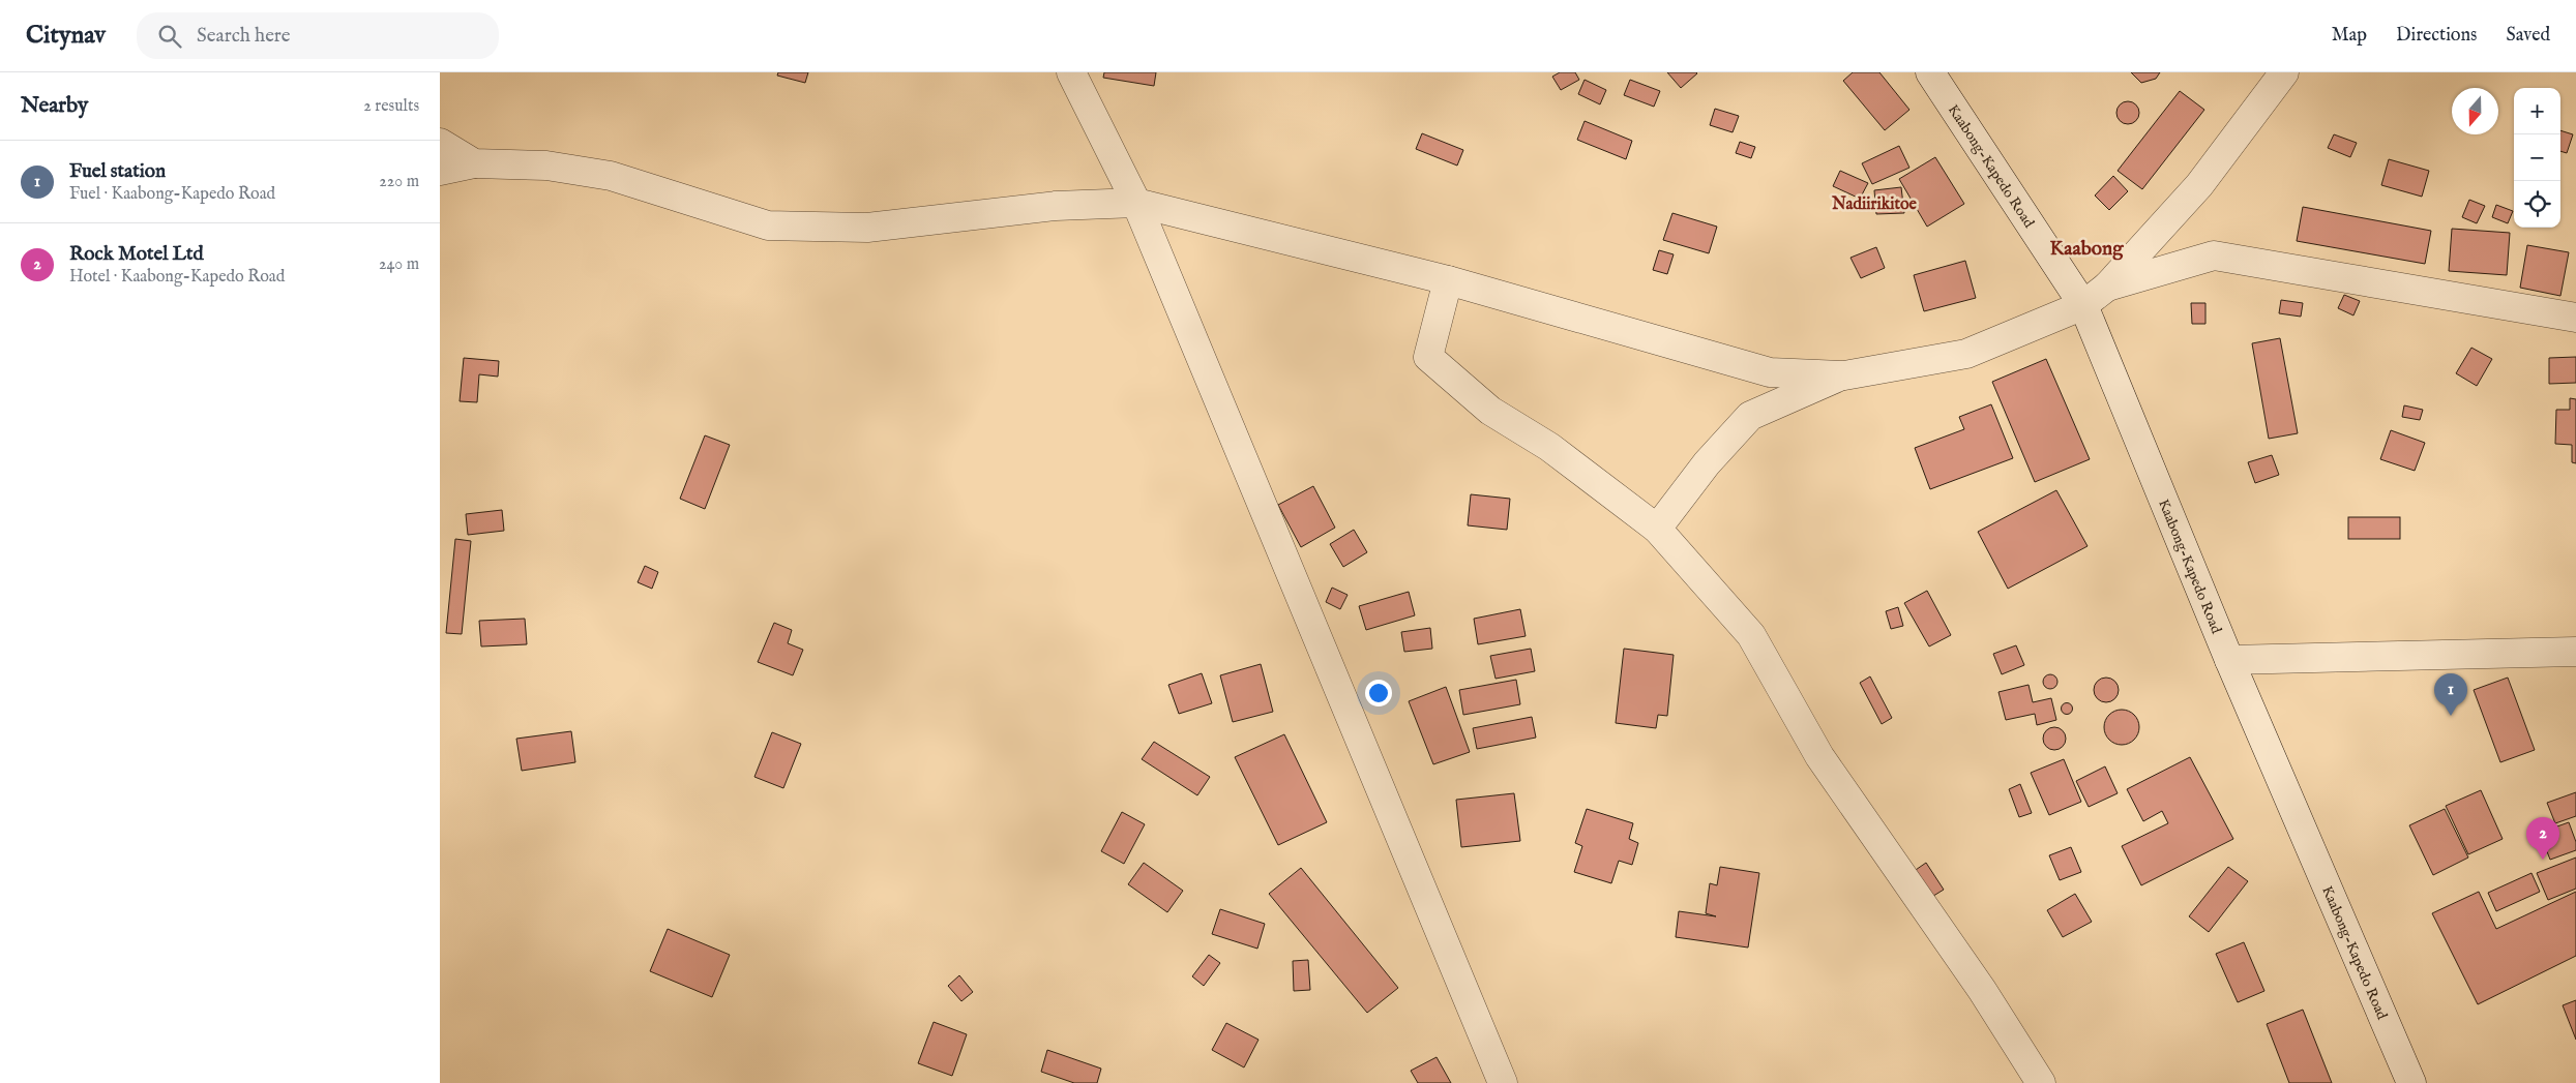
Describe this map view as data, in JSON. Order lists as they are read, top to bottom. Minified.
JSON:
{"streets":{"street":["Kaabong-Kapedo Road"]},"districts":["Nadiirikitoe","Kaabong"],"north":"bottom","page":{"header":"Citynav","search":"Search here","nav":["Map","Directions","Saved"],"heading":["Nearby","2 results"],"map_buttons":["+","−"],"list":[{"mark":"1","name":"Fuel station","note":"Fuel · Kaabong-Kapedo Road","value":"220 m"},{"mark":"2","name":"Rock Motel Ltd","note":"Hotel · Kaabong-Kapedo Road","value":"240 m"}],"pins":["1","2"]}}
